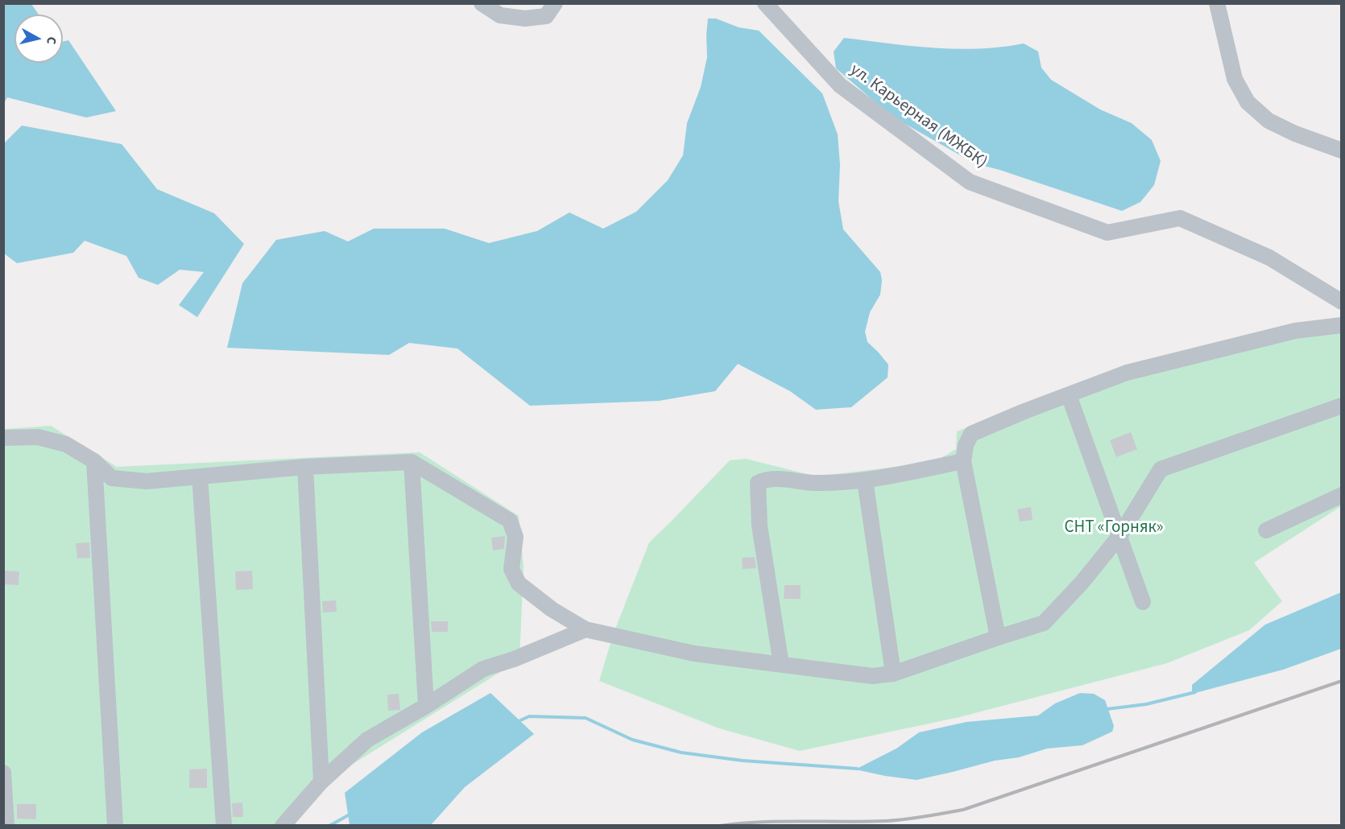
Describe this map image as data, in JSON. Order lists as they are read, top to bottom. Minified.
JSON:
{"streets":{"street":["ул. Карьерная (МЖБК)"]},"parks":["СНТ «Горняк»"],"north":"right"}
